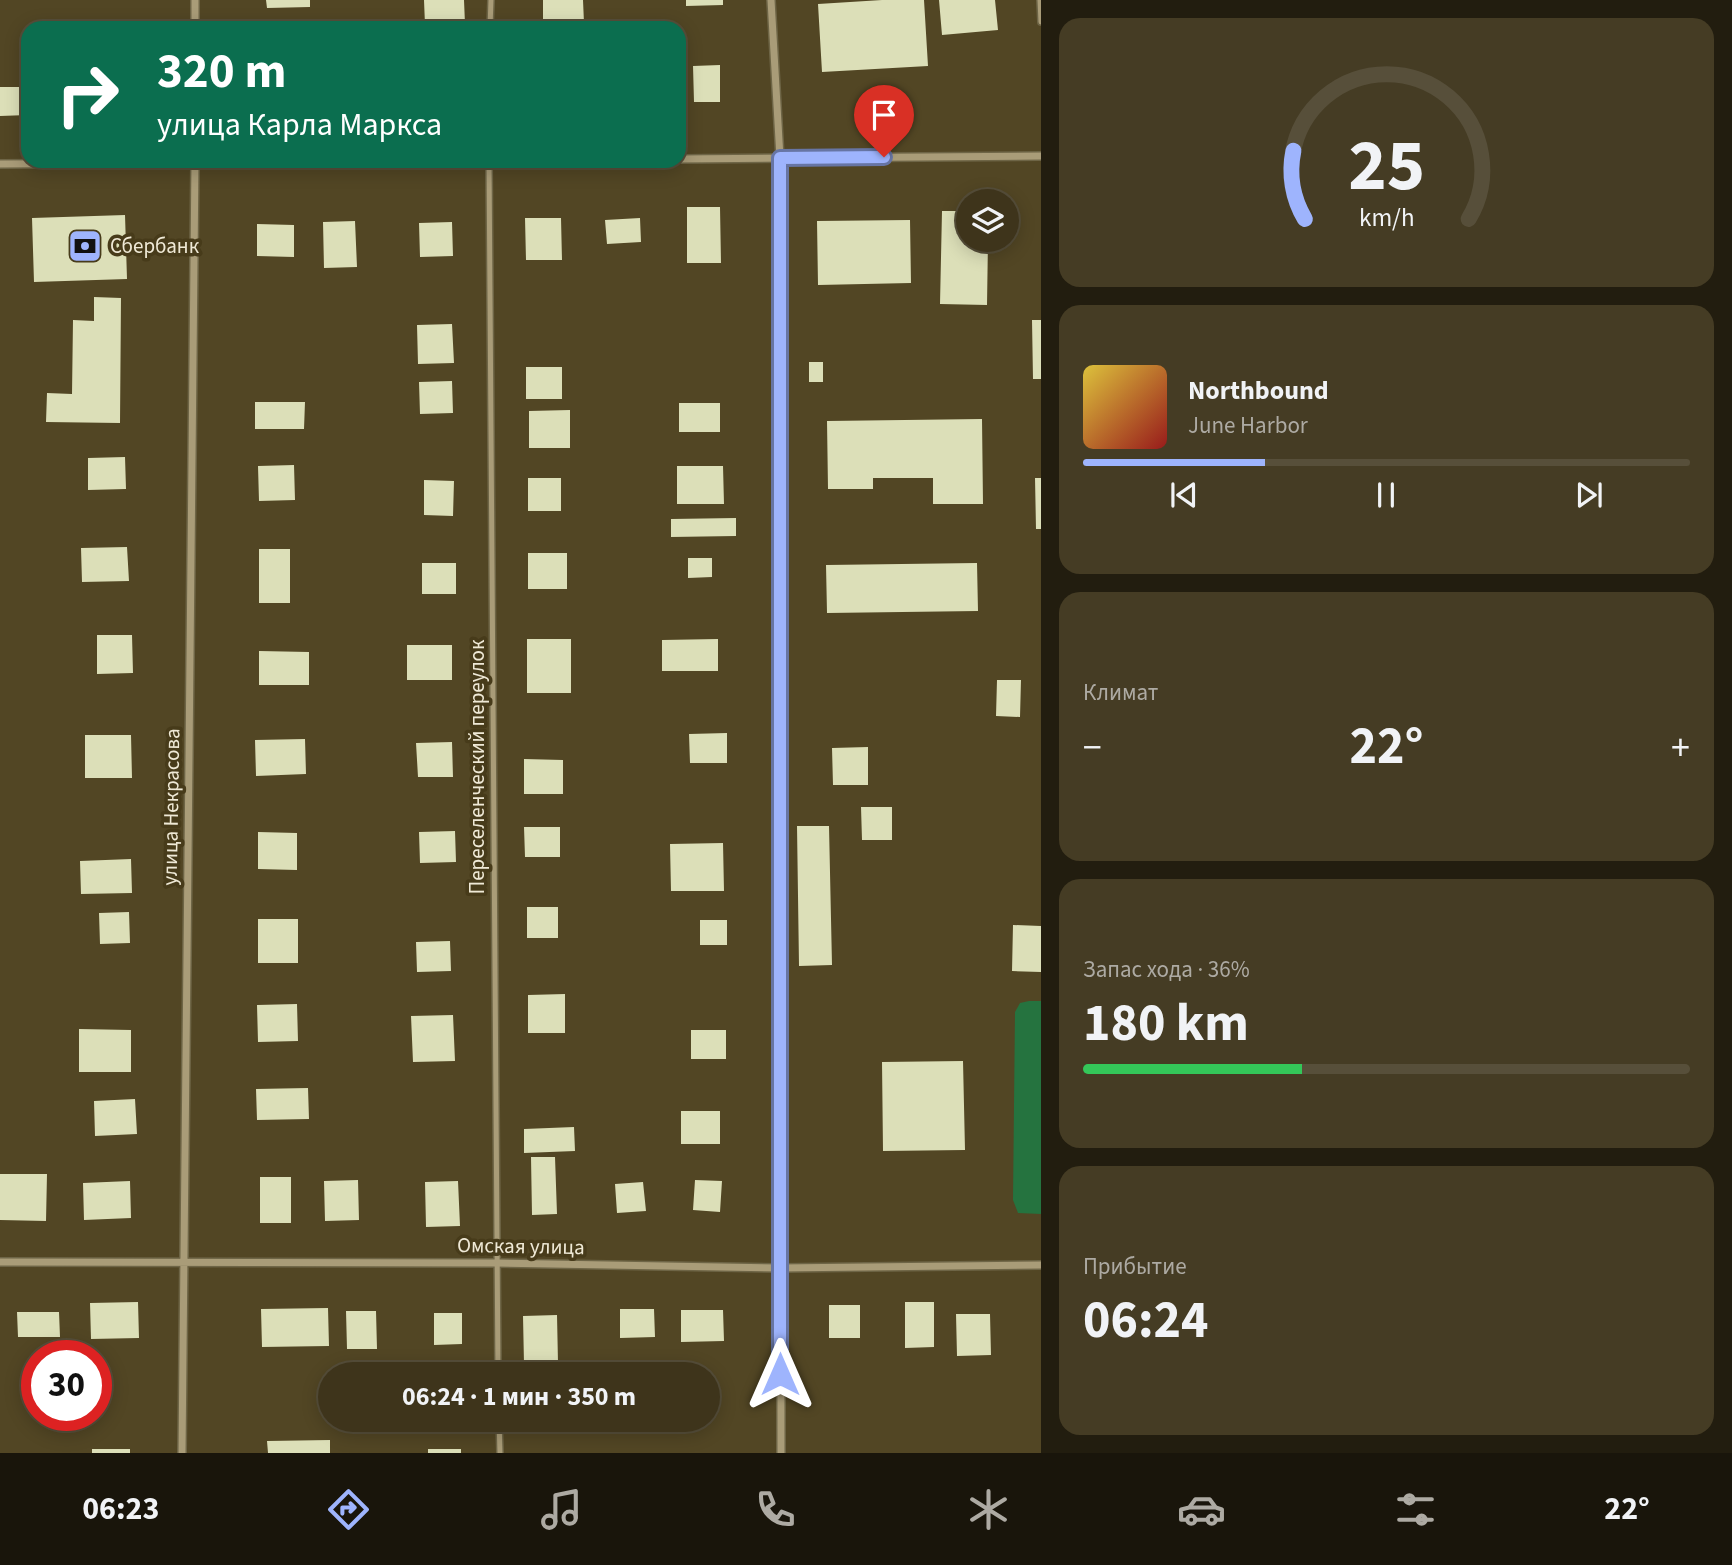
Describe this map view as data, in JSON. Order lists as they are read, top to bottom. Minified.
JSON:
{"streets":{"street":["улица Некрасова","Омская улица"],"lane":["Переселенческий переулок"]},"crossings":[["Переселенческий переулок","Омская улица"],["улица Некрасова","Омская улица"]],"places":{"bank":["Сбербанк"]},"page":{"turn":["320 m","улица Карла Маркса"],"song":["Northbound","June Harbor"],"tile":["Климат",["Запас хода · 36%","180 km"],["Прибытие","06:24"]],"heat":["−","22°","+"],"limit":"30","trip":"06:24 · 1 мин · 350 m","tabs":["06:23","22°"],"gauge":["25","km/h"]}}
